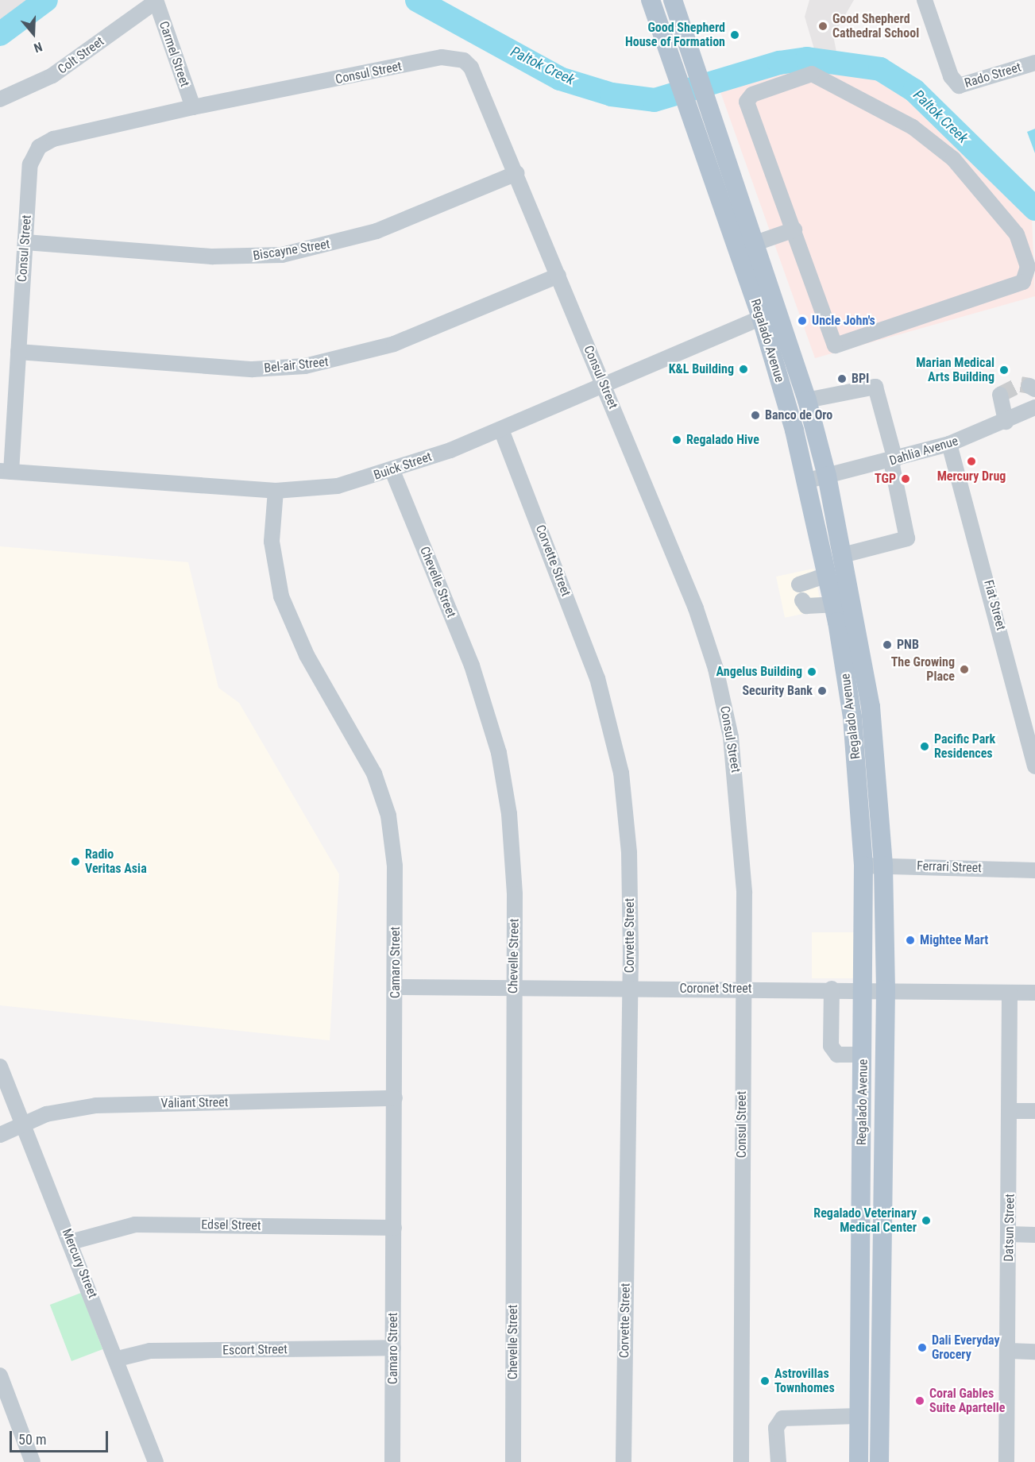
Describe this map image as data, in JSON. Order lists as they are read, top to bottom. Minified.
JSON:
{"streets":{"main road":["Regalado Avenue"],"street":["Carmel Street","Colt Street","Consul Street","Rado Street","Biscayne Street","Bel-air Street","Dahlia Avenue","Buick Street","Corvette Street","Chevelle Street","Fiat Street","Ferrari Street","Camaro Street","Coronet Street","Valiant Street","Edsel Street","Datsun Street","Mercury Street","Escort Street"]},"crossings":[["Carmel Street","Colt Street"],["Carmel Street","Consul Street"],["Consul Street","Biscayne Street"],["Consul Street","Bel-air Street"],["Consul Street","Buick Street"],["Consul Street","Coronet Street"],["Regalado Avenue","Dahlia Avenue"],["Regalado Avenue","Buick Street"],["Regalado Avenue","Ferrari Street"],["Regalado Avenue","Coronet Street"],["Dahlia Avenue","Fiat Street"],["Buick Street","Corvette Street"],["Buick Street","Chevelle Street"],["Buick Street","Camaro Street"],["Corvette Street","Coronet Street"],["Chevelle Street","Coronet Street"],["Camaro Street","Coronet Street"],["Camaro Street","Valiant Street"],["Camaro Street","Edsel Street"],["Camaro Street","Escort Street"],["Coronet Street","Datsun Street"],["Valiant Street","Mercury Street"],["Edsel Street","Mercury Street"],["Mercury Street","Escort Street"]],"water":["Paltok Creek"],"places":["Good Shepherd Cathedral School","Good Shepherd House of Formation","Uncle John's","K&L Building","Marian Medical Arts Building","BPI","Banco de Oro","Regalado Hive","Mercury Drug","TGP","PNB","The Growing Place","Angelus Building","Security Bank","Pacific Park Residences","Radio Veritas Asia","Mightee Mart","Regalado Veterinary Medical Center","Dali Everyday Grocery","Astrovillas Townhomes","Coral Gables Suite Apartelle"],"scale_bar":"50 m","north":"bottom"}
